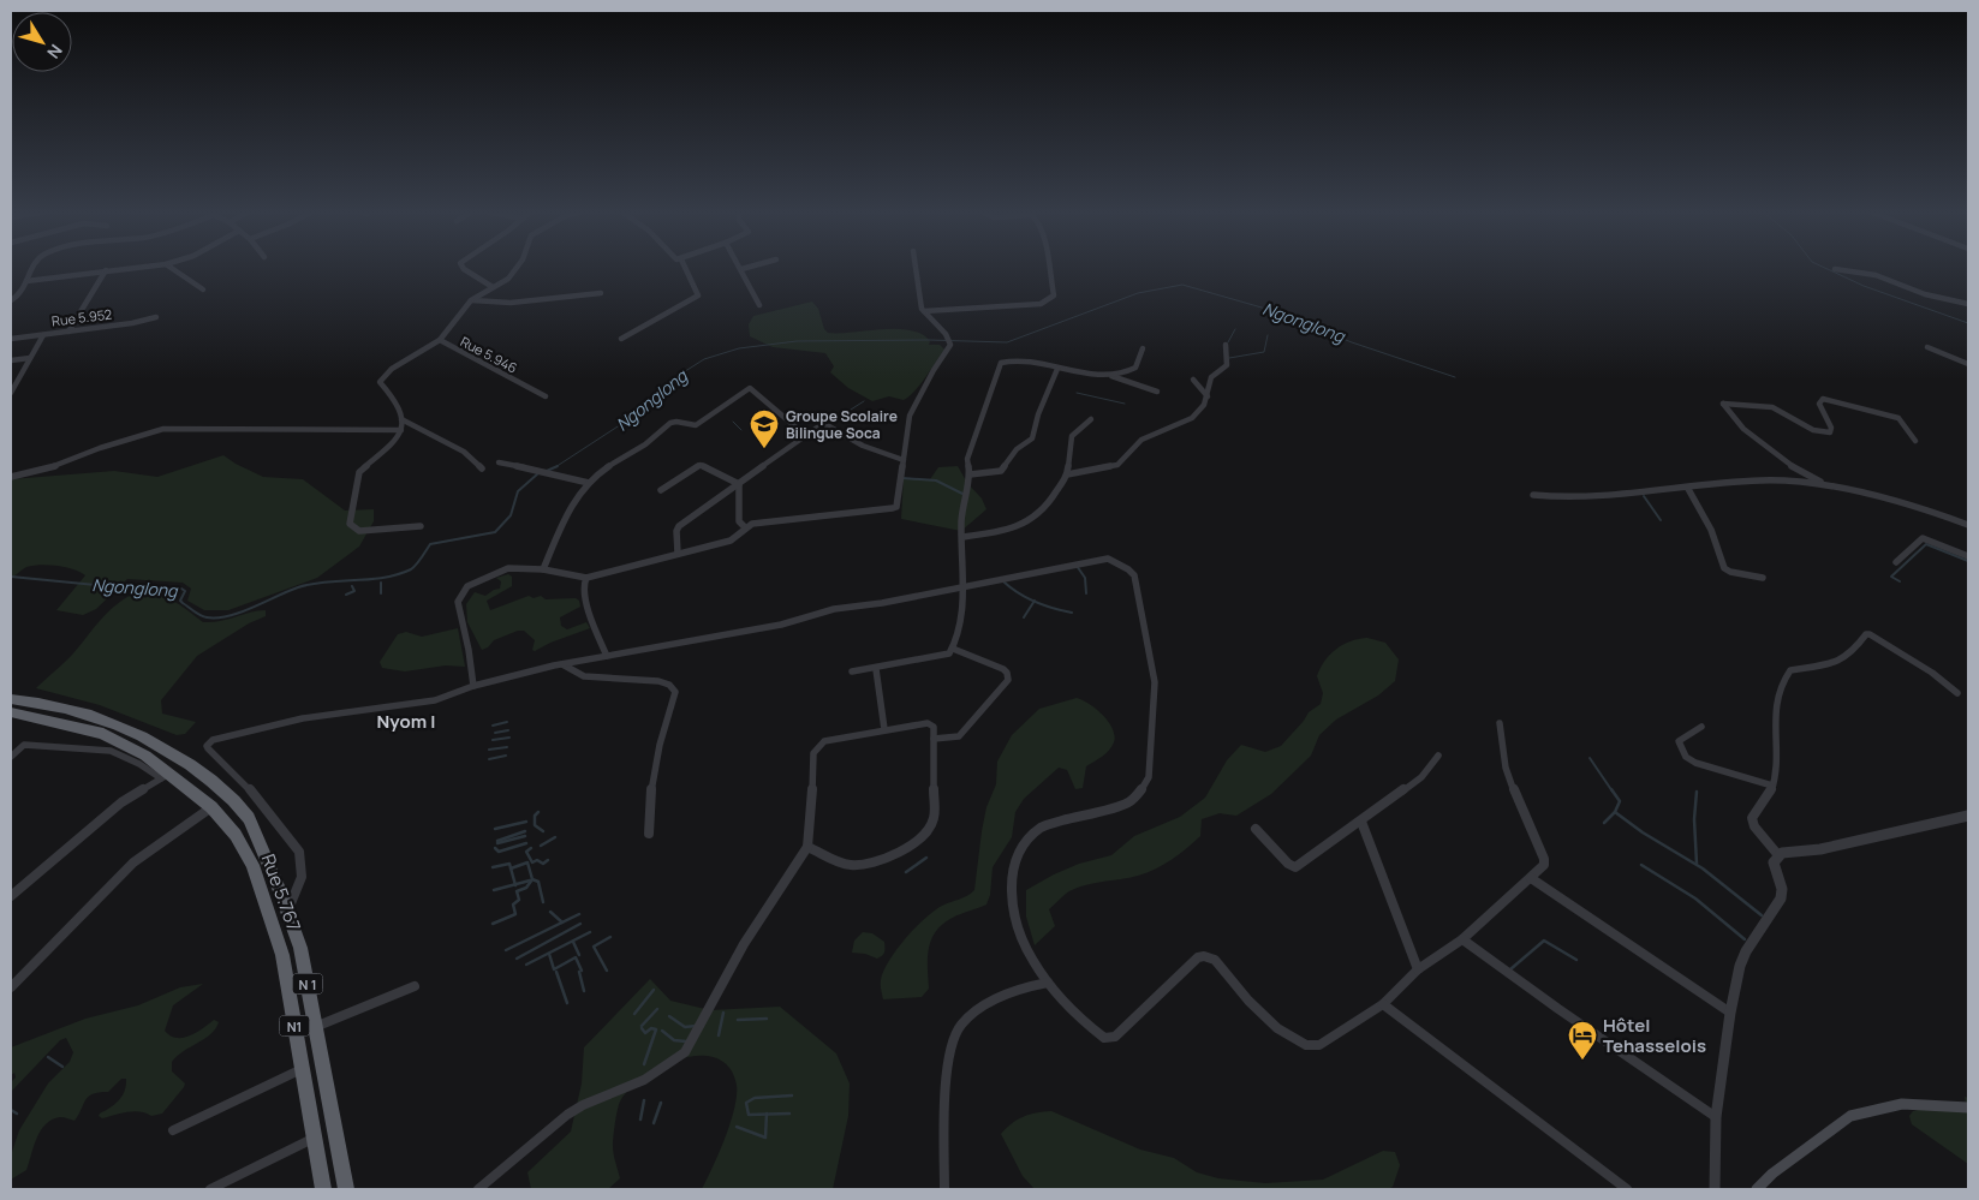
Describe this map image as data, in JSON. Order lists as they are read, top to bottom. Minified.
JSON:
{"streets":{"highway":["Rue 5.767","N 1","N1"],"street":["Rue 5.952","Rue 5.946"]},"districts":["Nyom I"],"water":["Ngonglong"],"places":{"school or university":["Groupe Scolaire Bilingue Soca"],"hotel":["Hôtel Tehasselois"]},"north":"bottom right"}
